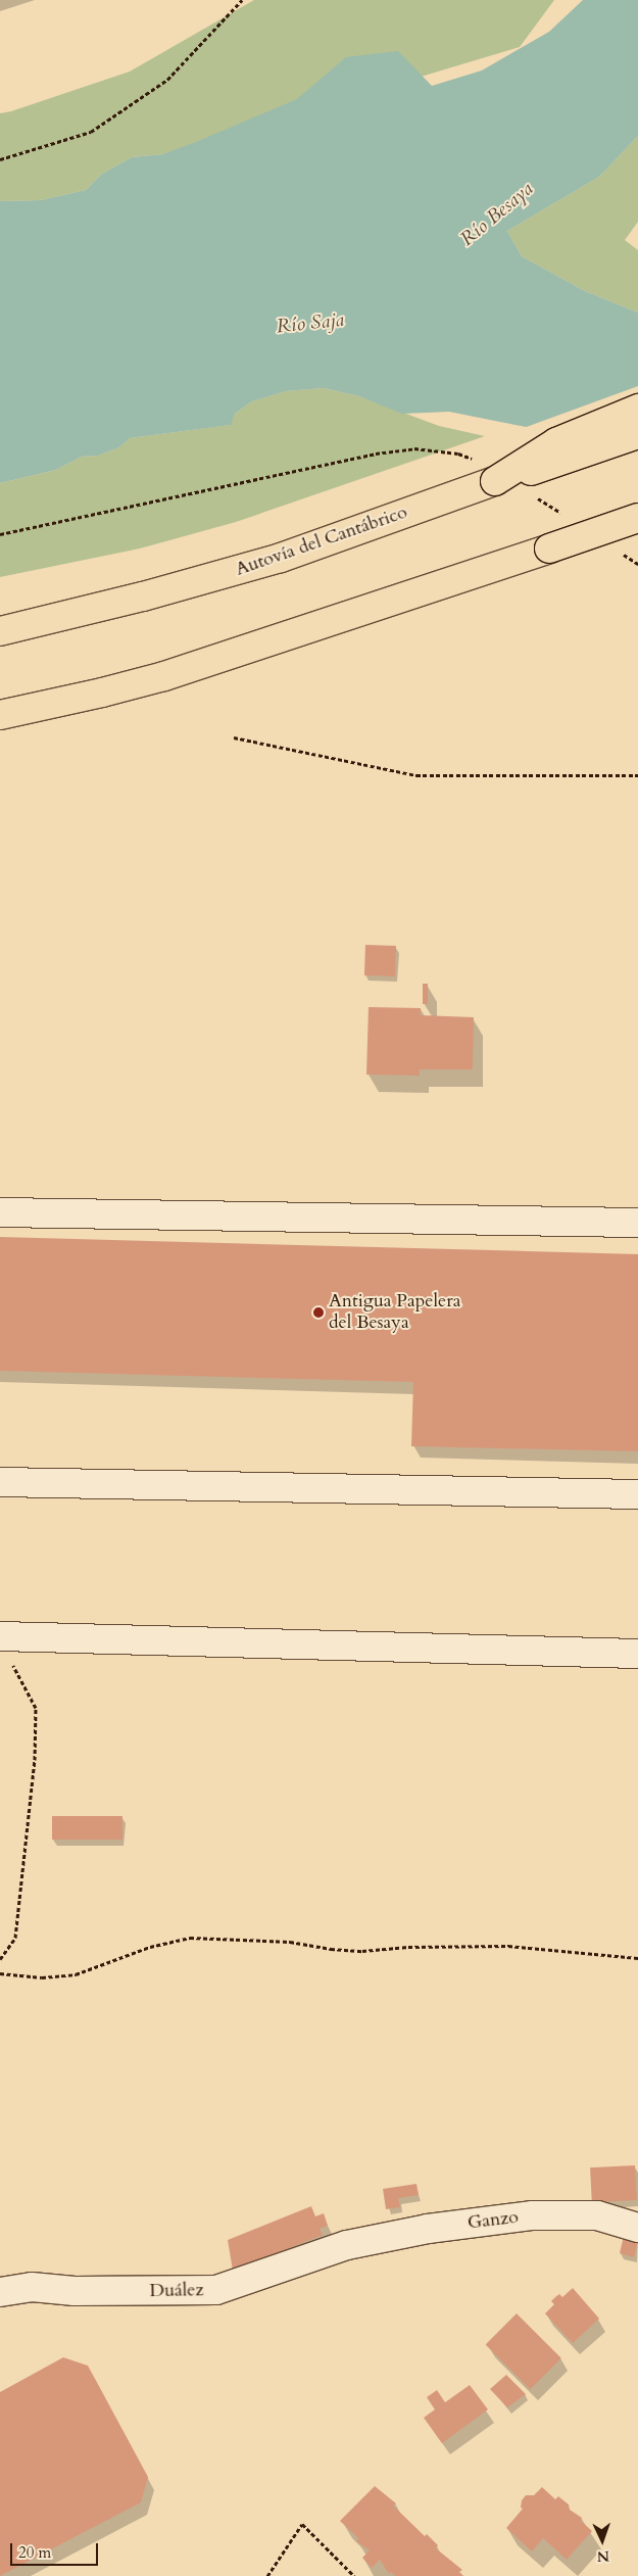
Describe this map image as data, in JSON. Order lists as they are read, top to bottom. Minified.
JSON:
{"streets":{"highway":["Autovía del Cantábrico"],"street":["Ganzo","Duález"]},"crossings":[["Ganzo","Duález"]],"water":["Río Besaya","Río Saja"],"places":["Antigua Papelera del Besaya"],"scale_bar":"20 m","north":"bottom"}
